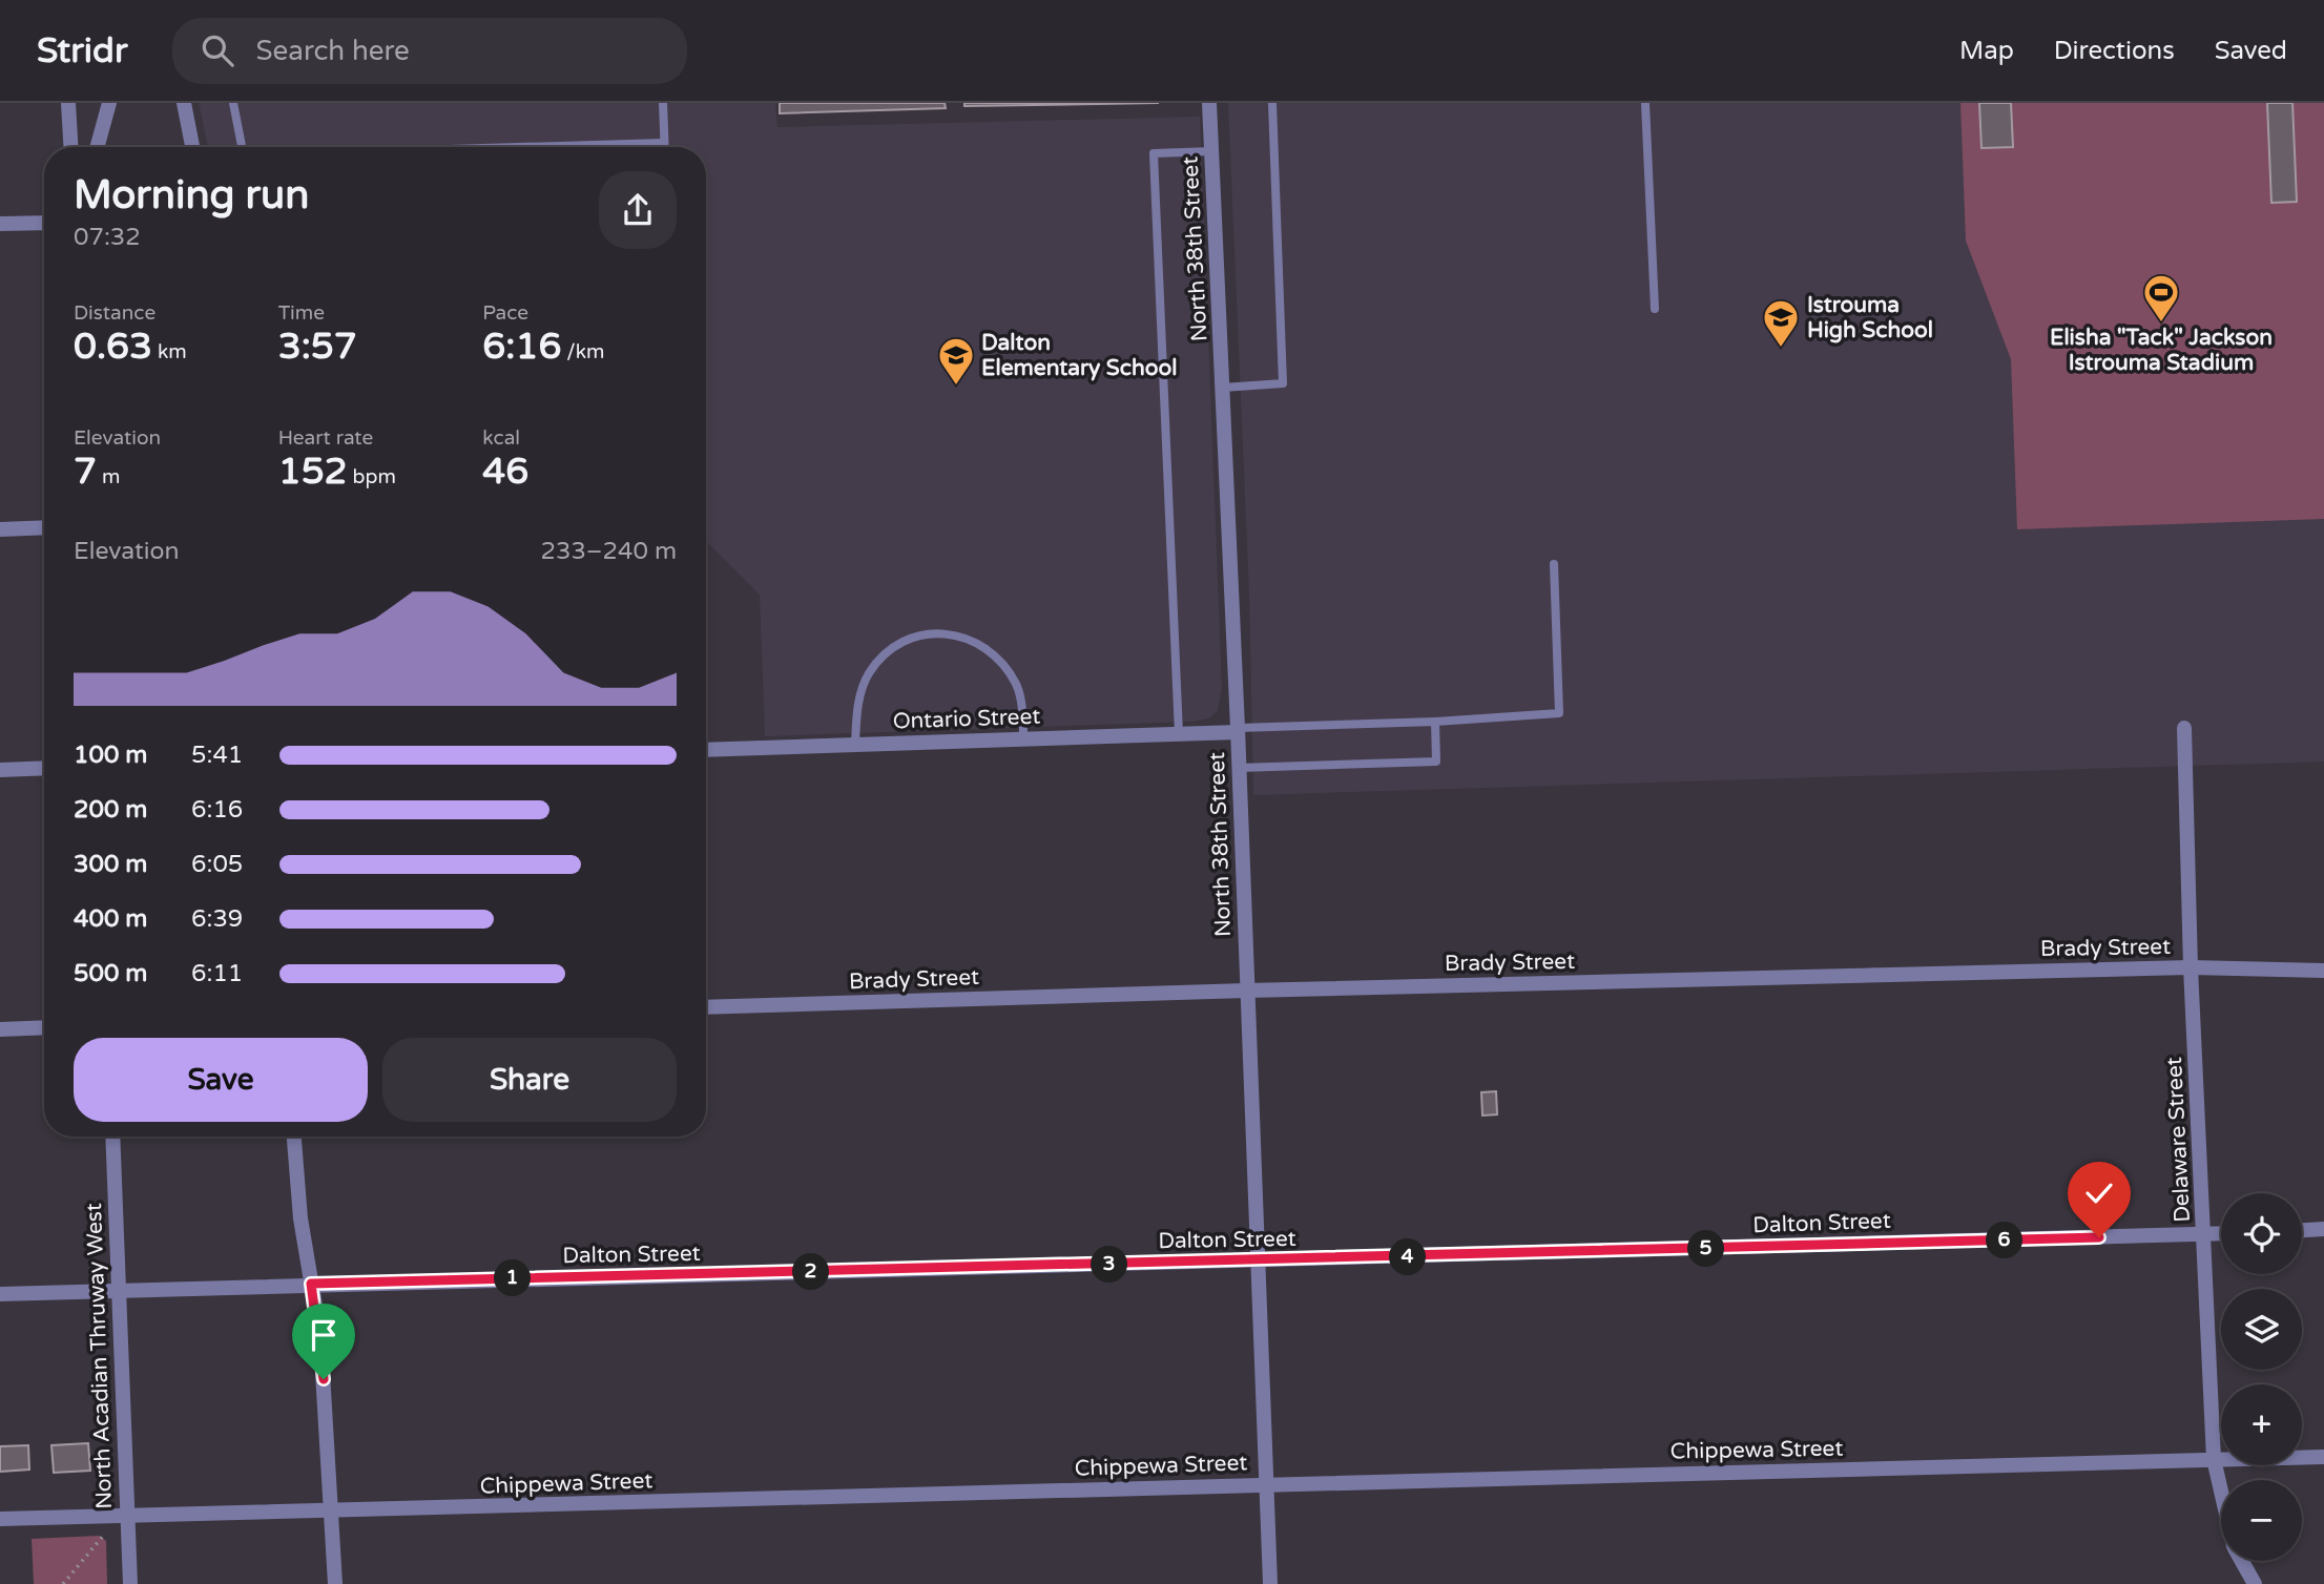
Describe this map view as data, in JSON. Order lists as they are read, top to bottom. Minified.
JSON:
{"streets":{"street":["North 38th Street","Ontario Street","Brady Street","Delaware Street","Dalton Street","North Acadian Thruway West","Chippewa Street"]},"crossings":[["North 38th Street","Ontario Street"],["North 38th Street","Brady Street"],["North 38th Street","Dalton Street"],["North 38th Street","Chippewa Street"],["Brady Street","Delaware Street"],["Delaware Street","Dalton Street"],["Delaware Street","Chippewa Street"],["Dalton Street","North Acadian Thruway West"],["North Acadian Thruway West","Chippewa Street"]],"places":{"sports":["Elisha \"Tack\" Jackson Istrouma Stadium"],"school or university":["Istrouma High School","Dalton Elementary School"]},"page":{"header":"Stridr","search":"Search here","nav":["Map","Directions","Saved"],"heading":["Morning run","07:32"],"stats":[["Distance","0.63 km"],["Time","3:57"],["Pace","6:16 /km"],["Elevation","7 m"],["Heart rate","152 bpm"],["kcal","46"]],"chart":["Elevation","233–240 m"],"list":[{"name":"100 m","note":"5:41"},{"name":"200 m","note":"6:16"},{"name":"300 m","note":"6:05"},{"name":"400 m","note":"6:39"},{"name":"500 m","note":"6:11"}],"buttons":["Save","Share"],"map_buttons":["+","−"],"pins":["6","5","4","3","2","1"]}}
